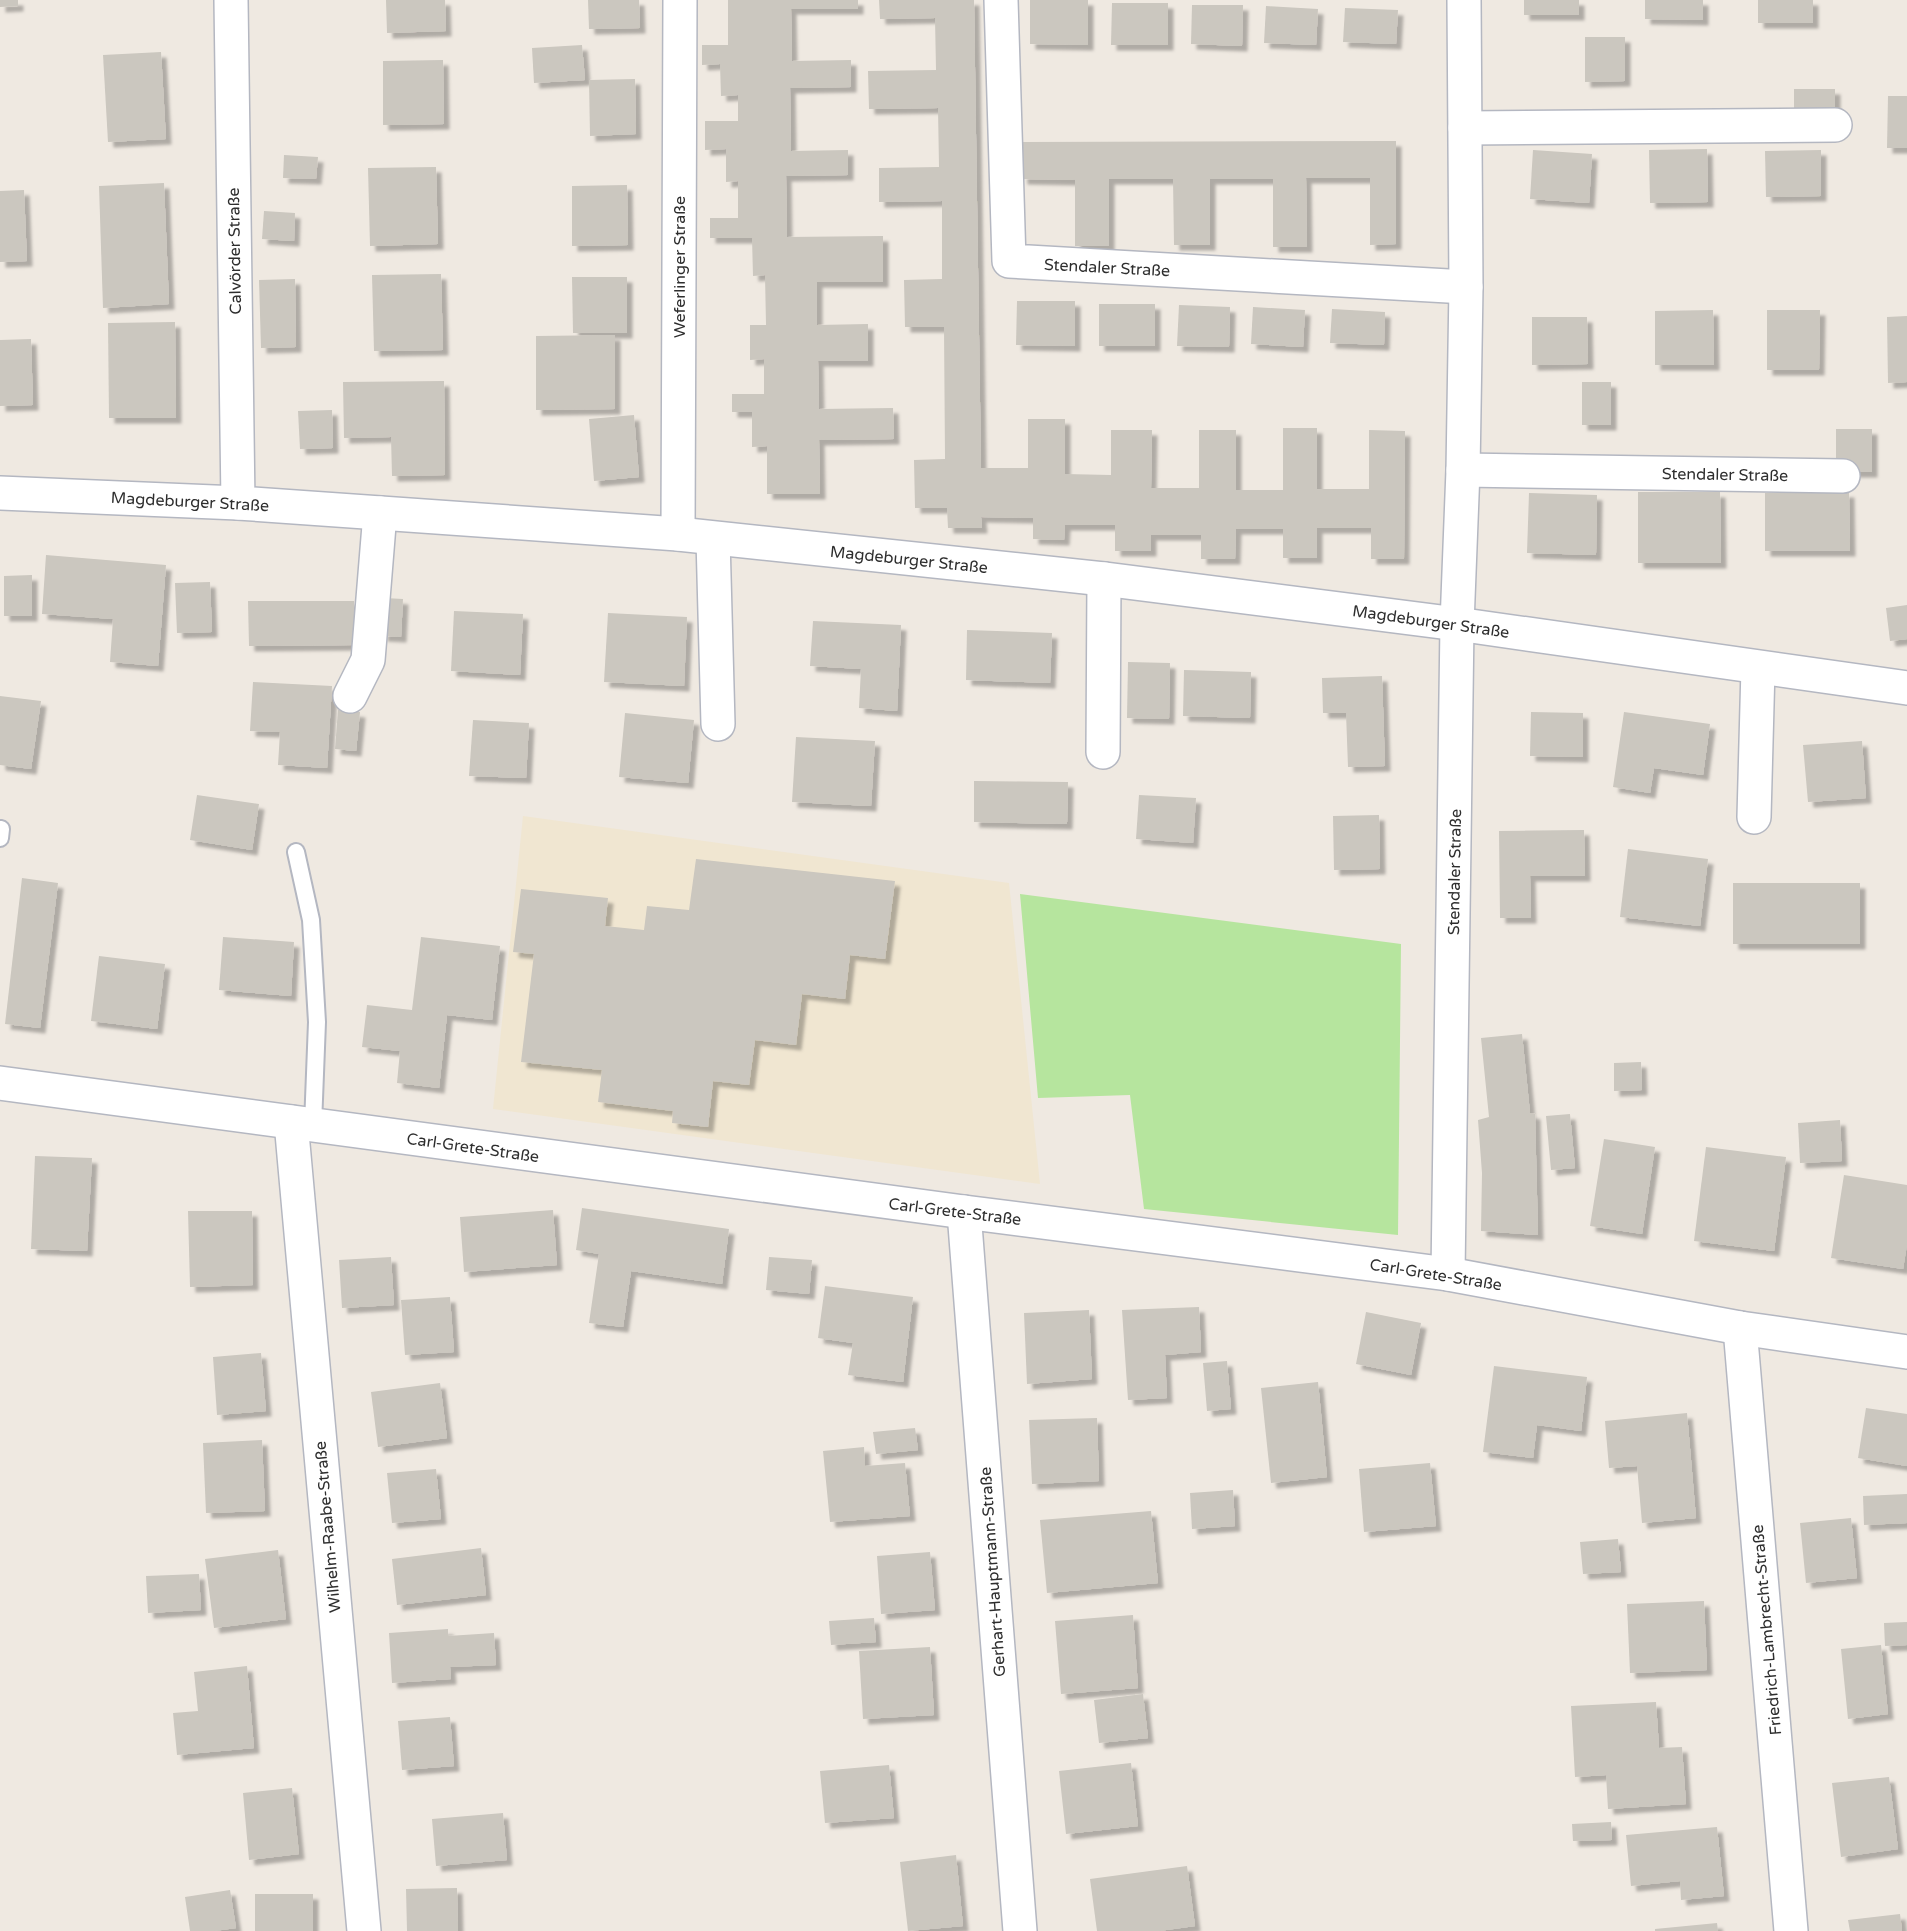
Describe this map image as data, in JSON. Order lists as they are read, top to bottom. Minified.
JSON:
{"streets":{"street":["Calvörder Straße","Weferlinger Straße","Stendaler Straße","Magdeburger Straße","Carl-Grete-Straße","Wilhelm-Raabe-Straße","Gerhart-Hauptmann-Straße","Friedrich-Lambrecht-Straße"]},"crossings":[["Calvörder Straße","Magdeburger Straße"],["Weferlinger Straße","Magdeburger Straße"],["Stendaler Straße","Magdeburger Straße"],["Stendaler Straße","Carl-Grete-Straße"],["Carl-Grete-Straße","Wilhelm-Raabe-Straße"],["Carl-Grete-Straße","Gerhart-Hauptmann-Straße"],["Carl-Grete-Straße","Friedrich-Lambrecht-Straße"]]}
